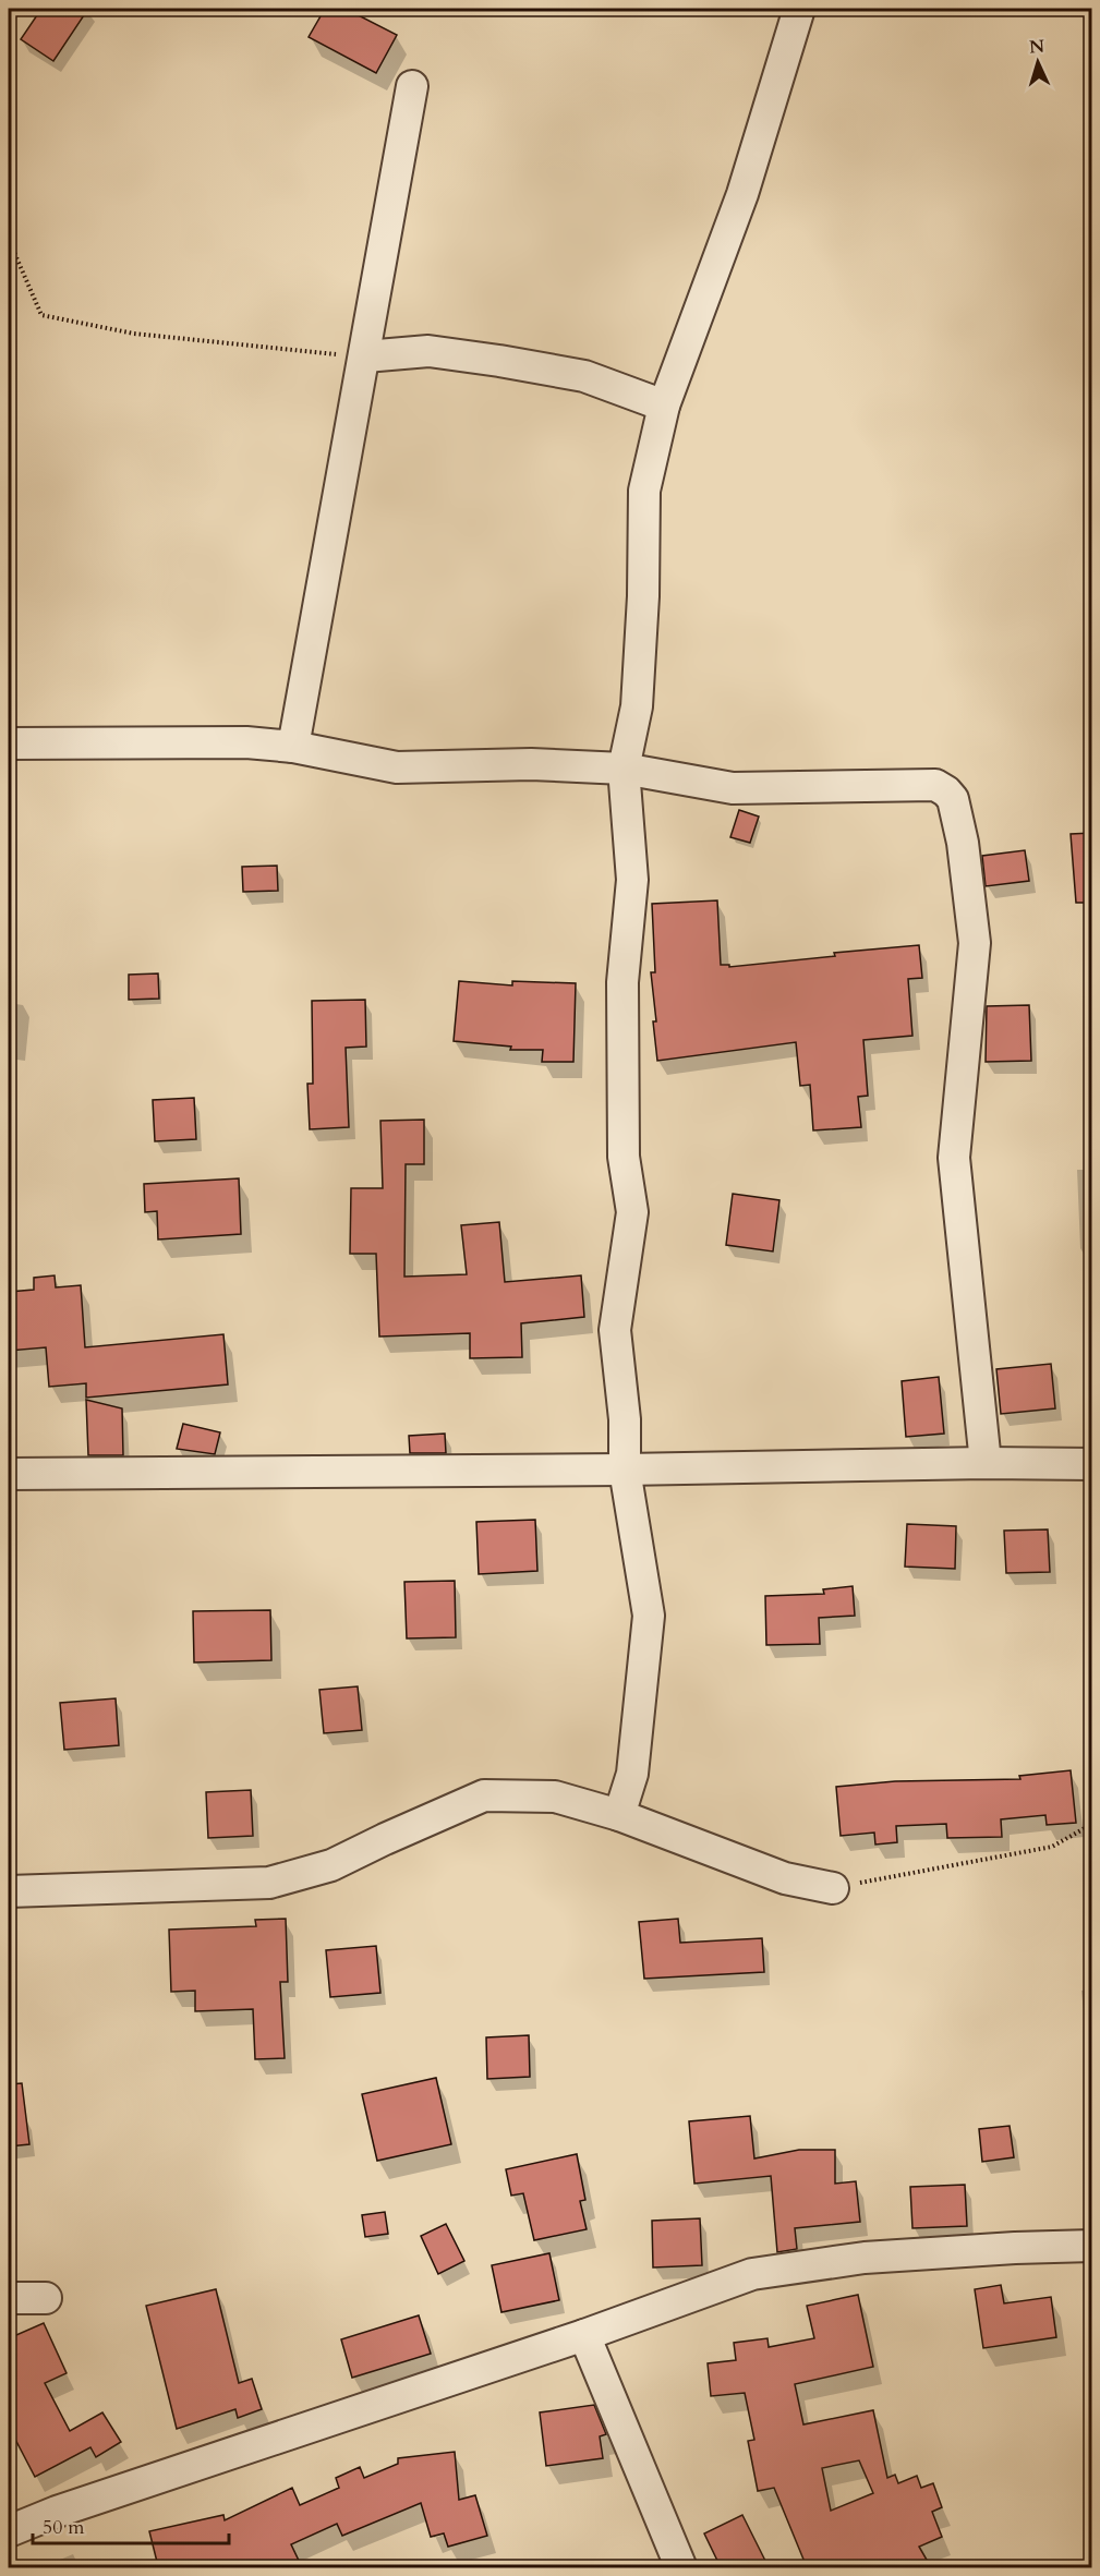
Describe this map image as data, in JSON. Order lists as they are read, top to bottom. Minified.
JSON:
{"scale_bar":"50 m","north":"top"}
